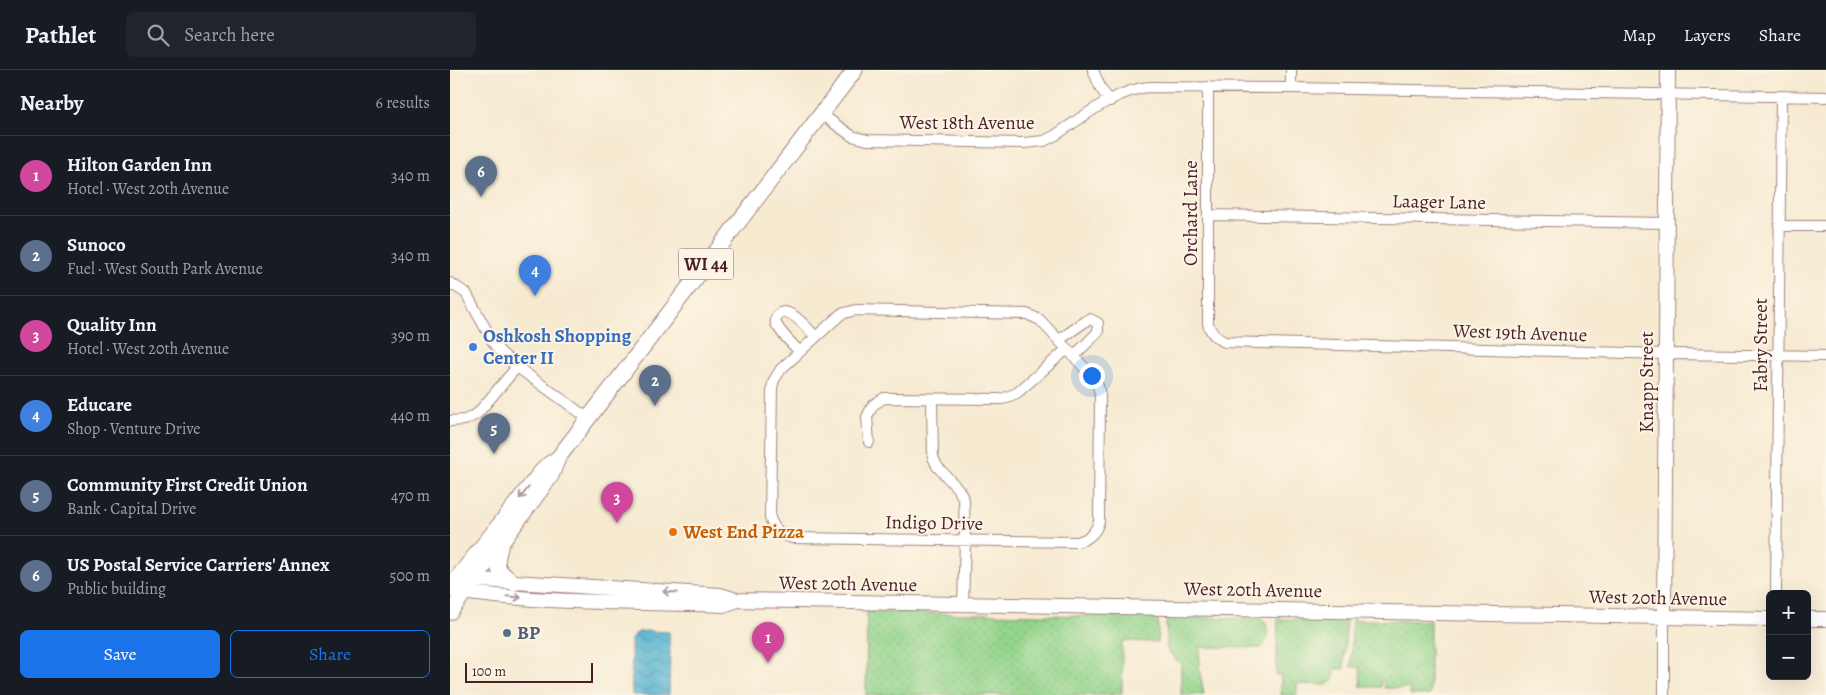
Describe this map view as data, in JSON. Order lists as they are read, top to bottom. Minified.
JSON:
{"streets":{"main road":["WI 44","Knapp Street","West 20th Avenue"],"street":["West 18th Avenue","Laager Lane","Orchard Lane","West 19th Avenue","Fabry Street","Indigo Drive"]},"crossings":[["West 18th Avenue","Orchard Lane"],["West 18th Avenue","WI 44"],["West 18th Avenue","Fabry Street"],["West 18th Avenue","Knapp Street"],["Laager Lane","Orchard Lane"],["Laager Lane","Knapp Street"],["Orchard Lane","West 19th Avenue"],["WI 44","West 20th Avenue"],["West 19th Avenue","Fabry Street"],["West 19th Avenue","Knapp Street"],["Knapp Street","West 20th Avenue"]],"places":["Oshkosh Shopping Center II","West End Pizza","BP"],"scale_bar":"100 m","page":{"header":"Pathlet","search":"Search here","nav":["Map","Layers","Share"],"heading":["Nearby","6 results"],"list":[{"mark":"1","name":"Hilton Garden Inn","note":"Hotel · West 20th Avenue","value":"340 m"},{"mark":"2","name":"Sunoco","note":"Fuel · West South Park Avenue","value":"340 m"},{"mark":"3","name":"Quality Inn","note":"Hotel · West 20th Avenue","value":"390 m"},{"mark":"4","name":"Educare","note":"Shop · Venture Drive","value":"440 m"},{"mark":"5","name":"Community First Credit Union","note":"Bank · Capital Drive","value":"470 m"},{"mark":"6","name":"US Postal Service Carriers' Annex","note":"Public building","value":"500 m"}],"pins":["6","4","2","5","3","1"],"map_buttons":["+","−"],"buttons":["Save","Share"],"scale":"100 m"}}
